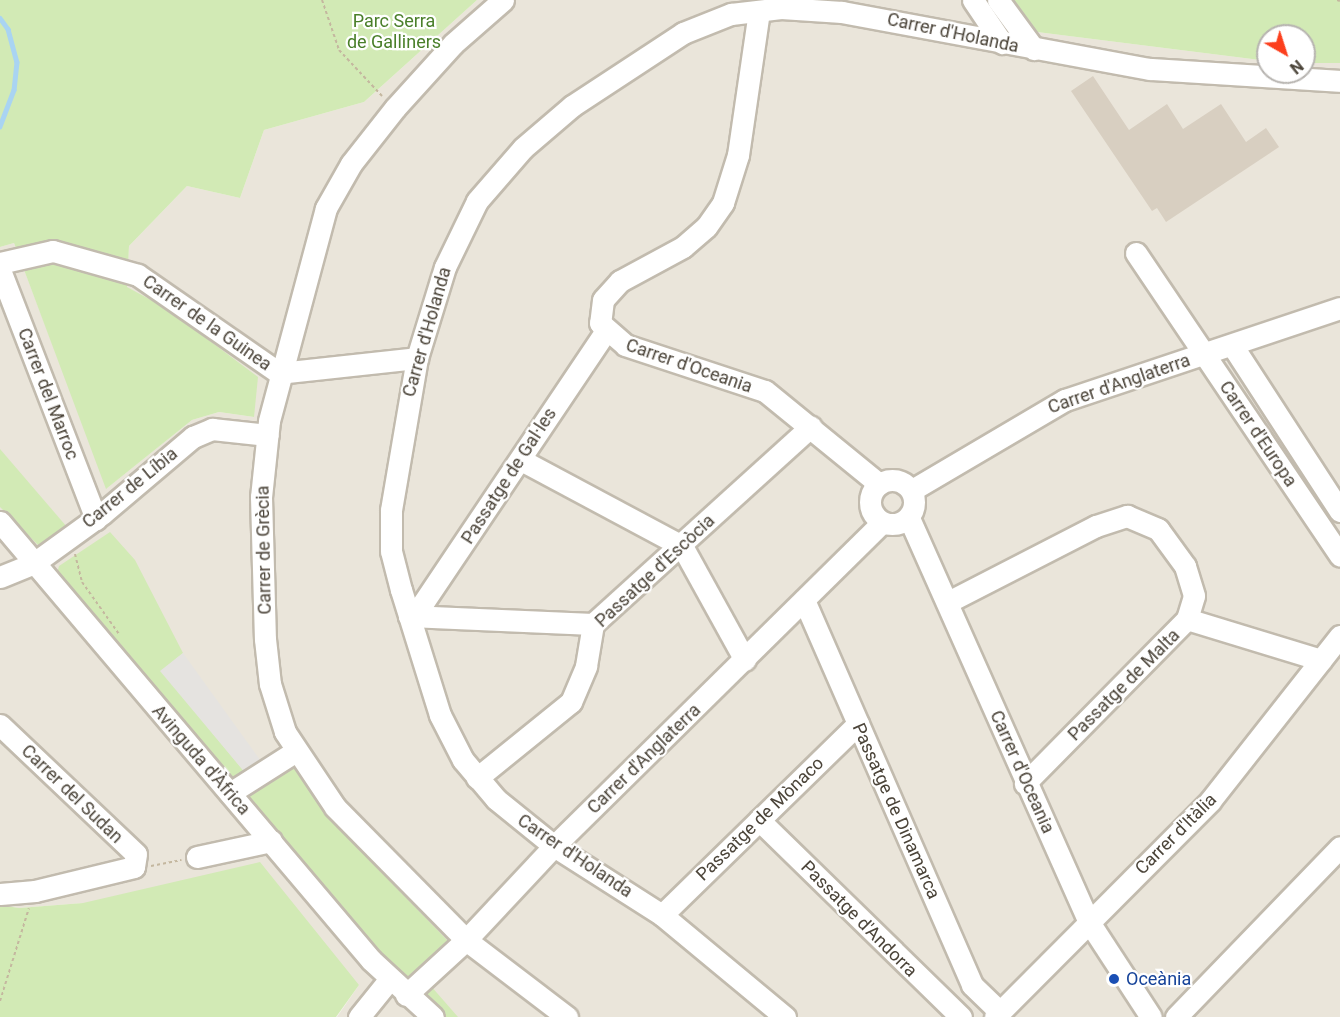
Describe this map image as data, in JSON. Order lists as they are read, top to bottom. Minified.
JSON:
{"streets":{"street":["Carrer d'Holanda","Carrer de la Guinea","Carrer d'Oceania","Carrer d'Anglaterra","Carrer del Marroc","Carrer d'Europa","Passatge de Gal·les","Carrer de Líbia","Carrer de Grècia","Passatge d'Escòcia","Passatge de Malta","Avinguda d'Àfrica","Carrer del Sudan","Passatge de Dinamarca","Passatge de Mònaco","Carrer d'Itàlia","Passatge d'Andorra"]},"crossings":[["Carrer d'Holanda","Carrer de la Guinea"],["Carrer d'Holanda","Carrer d'Oceania"],["Carrer d'Holanda","Carrer d'Anglaterra"],["Carrer d'Holanda","Passatge de Gal·les"],["Carrer d'Holanda","Passatge d'Escòcia"],["Carrer d'Holanda","Passatge de Mònaco"],["Carrer de la Guinea","Carrer de Grècia"],["Carrer d'Oceania","Carrer d'Anglaterra"],["Carrer d'Oceania","Passatge de Gal·les"],["Carrer d'Oceania","Passatge d'Escòcia"],["Carrer d'Oceania","Passatge de Malta"],["Carrer d'Oceania","Carrer d'Itàlia"],["Carrer d'Anglaterra","Carrer d'Europa"],["Carrer d'Anglaterra","Carrer de Grècia"],["Carrer d'Anglaterra","Avinguda d'Àfrica"],["Carrer d'Anglaterra","Passatge de Dinamarca"],["Carrer del Marroc","Carrer de Líbia"],["Carrer de Líbia","Carrer de Grècia"],["Carrer de Líbia","Avinguda d'Àfrica"],["Passatge de Dinamarca","Passatge de Mònaco"],["Passatge de Dinamarca","Carrer d'Itàlia"],["Passatge de Mònaco","Passatge d'Andorra"]],"parks":["Parc Serra de Galliners"],"places":["Oceània"],"north":"bottom right"}
